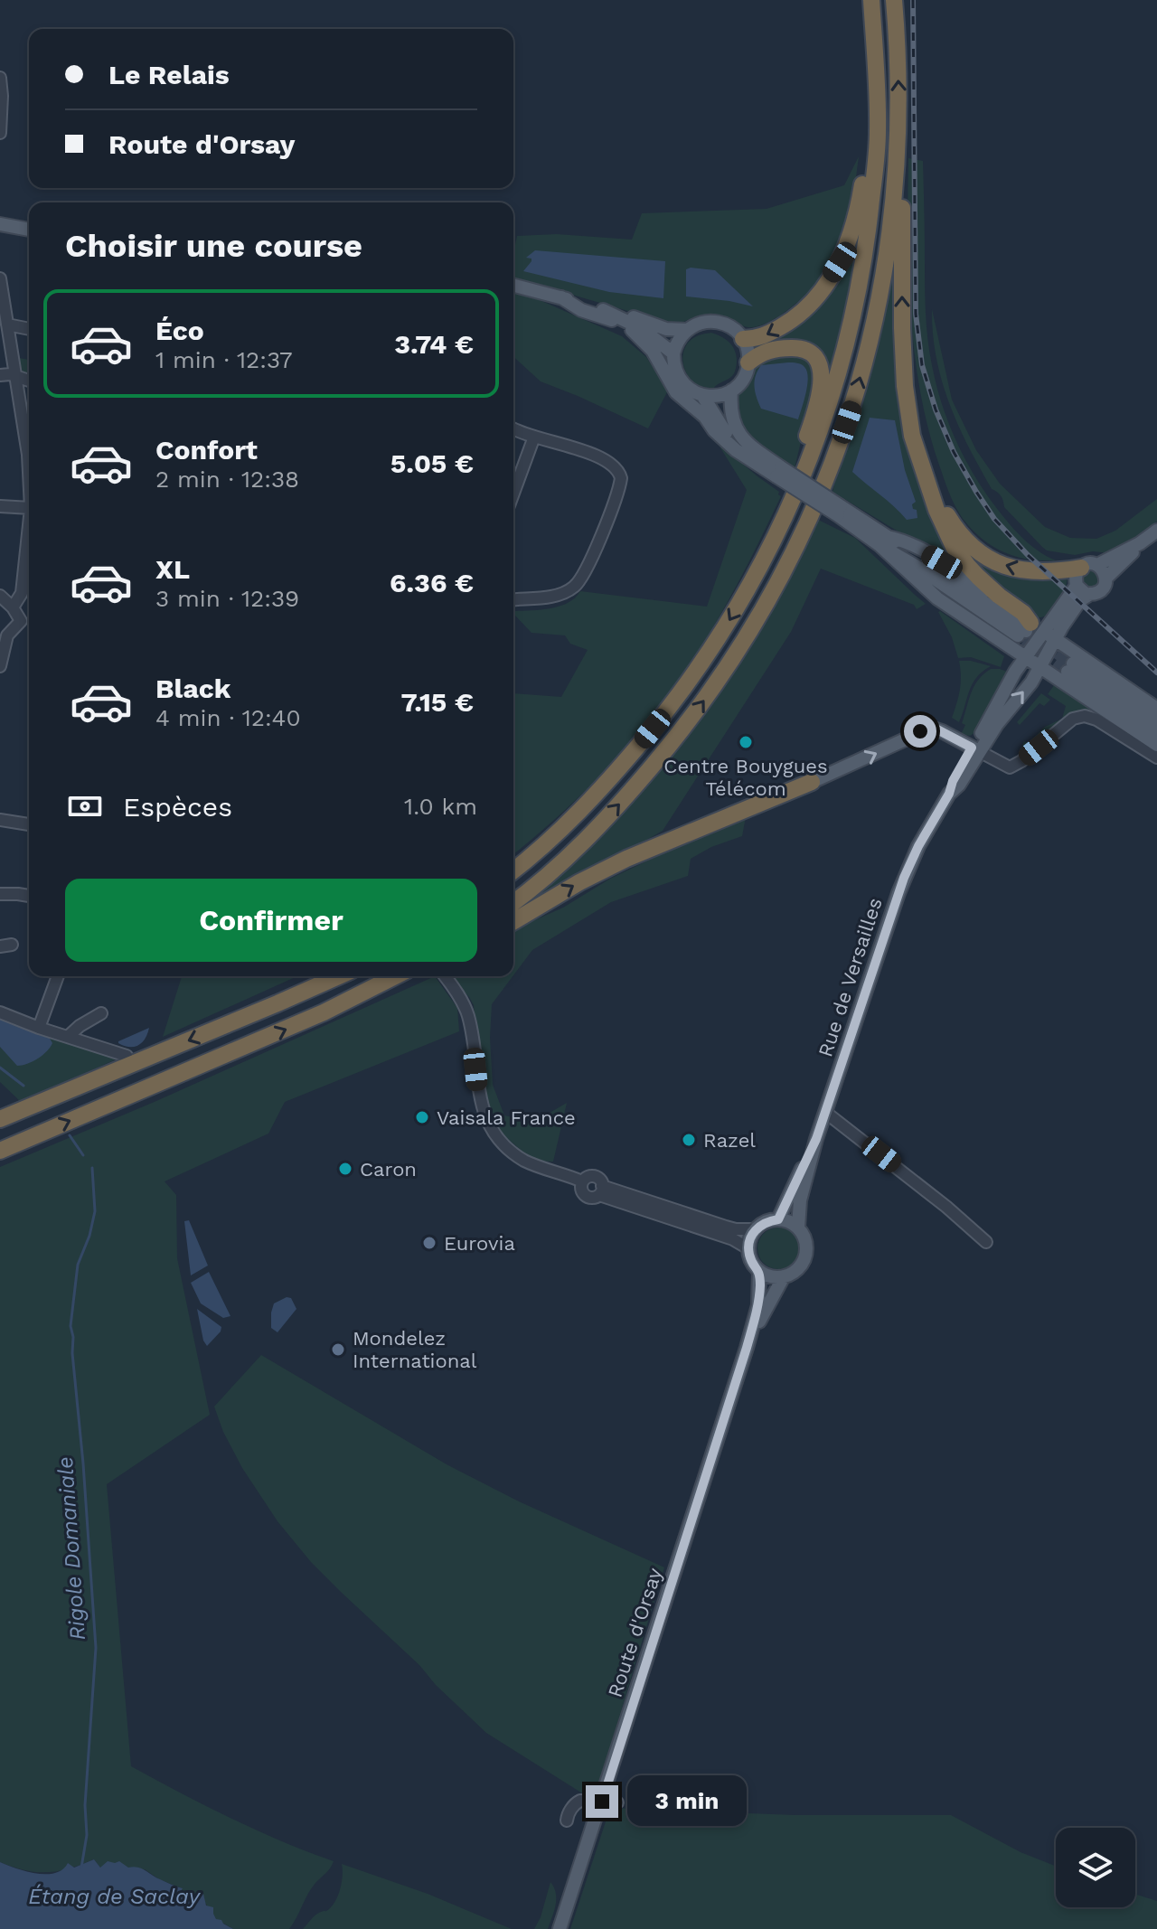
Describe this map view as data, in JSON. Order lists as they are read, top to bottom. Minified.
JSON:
{"streets":{"main road":["Rue de Versailles","Route d'Orsay"]},"crossings":[["Rue de Versailles","Route d'Orsay"]],"water":["Rigole Domaniale","Étang de Saclay"],"places":["Centre Bouygues Télécom","Vaisala France","Razel","Caron","Eurovia","Mondelez International"],"page":{"banner":["Le Relais","Route d'Orsay"],"heading":"Choisir une course","list":[{"name":"Éco","note":"1 min · 12:37","value":"3.74 €"},{"name":"Confort","note":"2 min · 12:38","value":"5.05 €"},{"name":"XL","note":"3 min · 12:39","value":"6.36 €"},{"name":"Black","note":"4 min · 12:40","value":"7.15 €"}],"pay":["Espèces","1.0 km"],"buttons":"Confirmer","bubble":"3 min"}}
